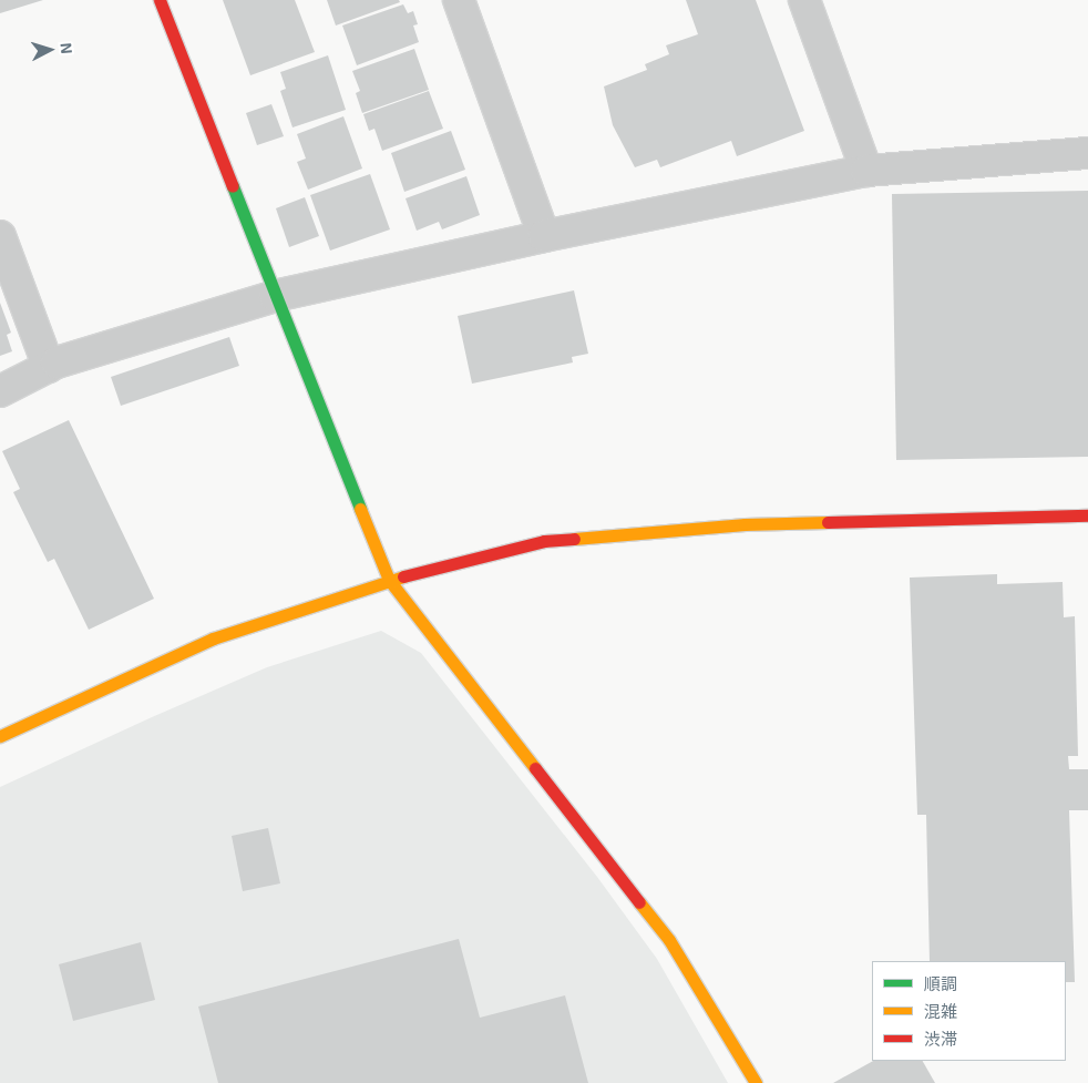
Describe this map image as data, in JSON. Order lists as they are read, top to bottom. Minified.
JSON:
{"legend":["順調","混雑","渋滞"],"north":"right"}
